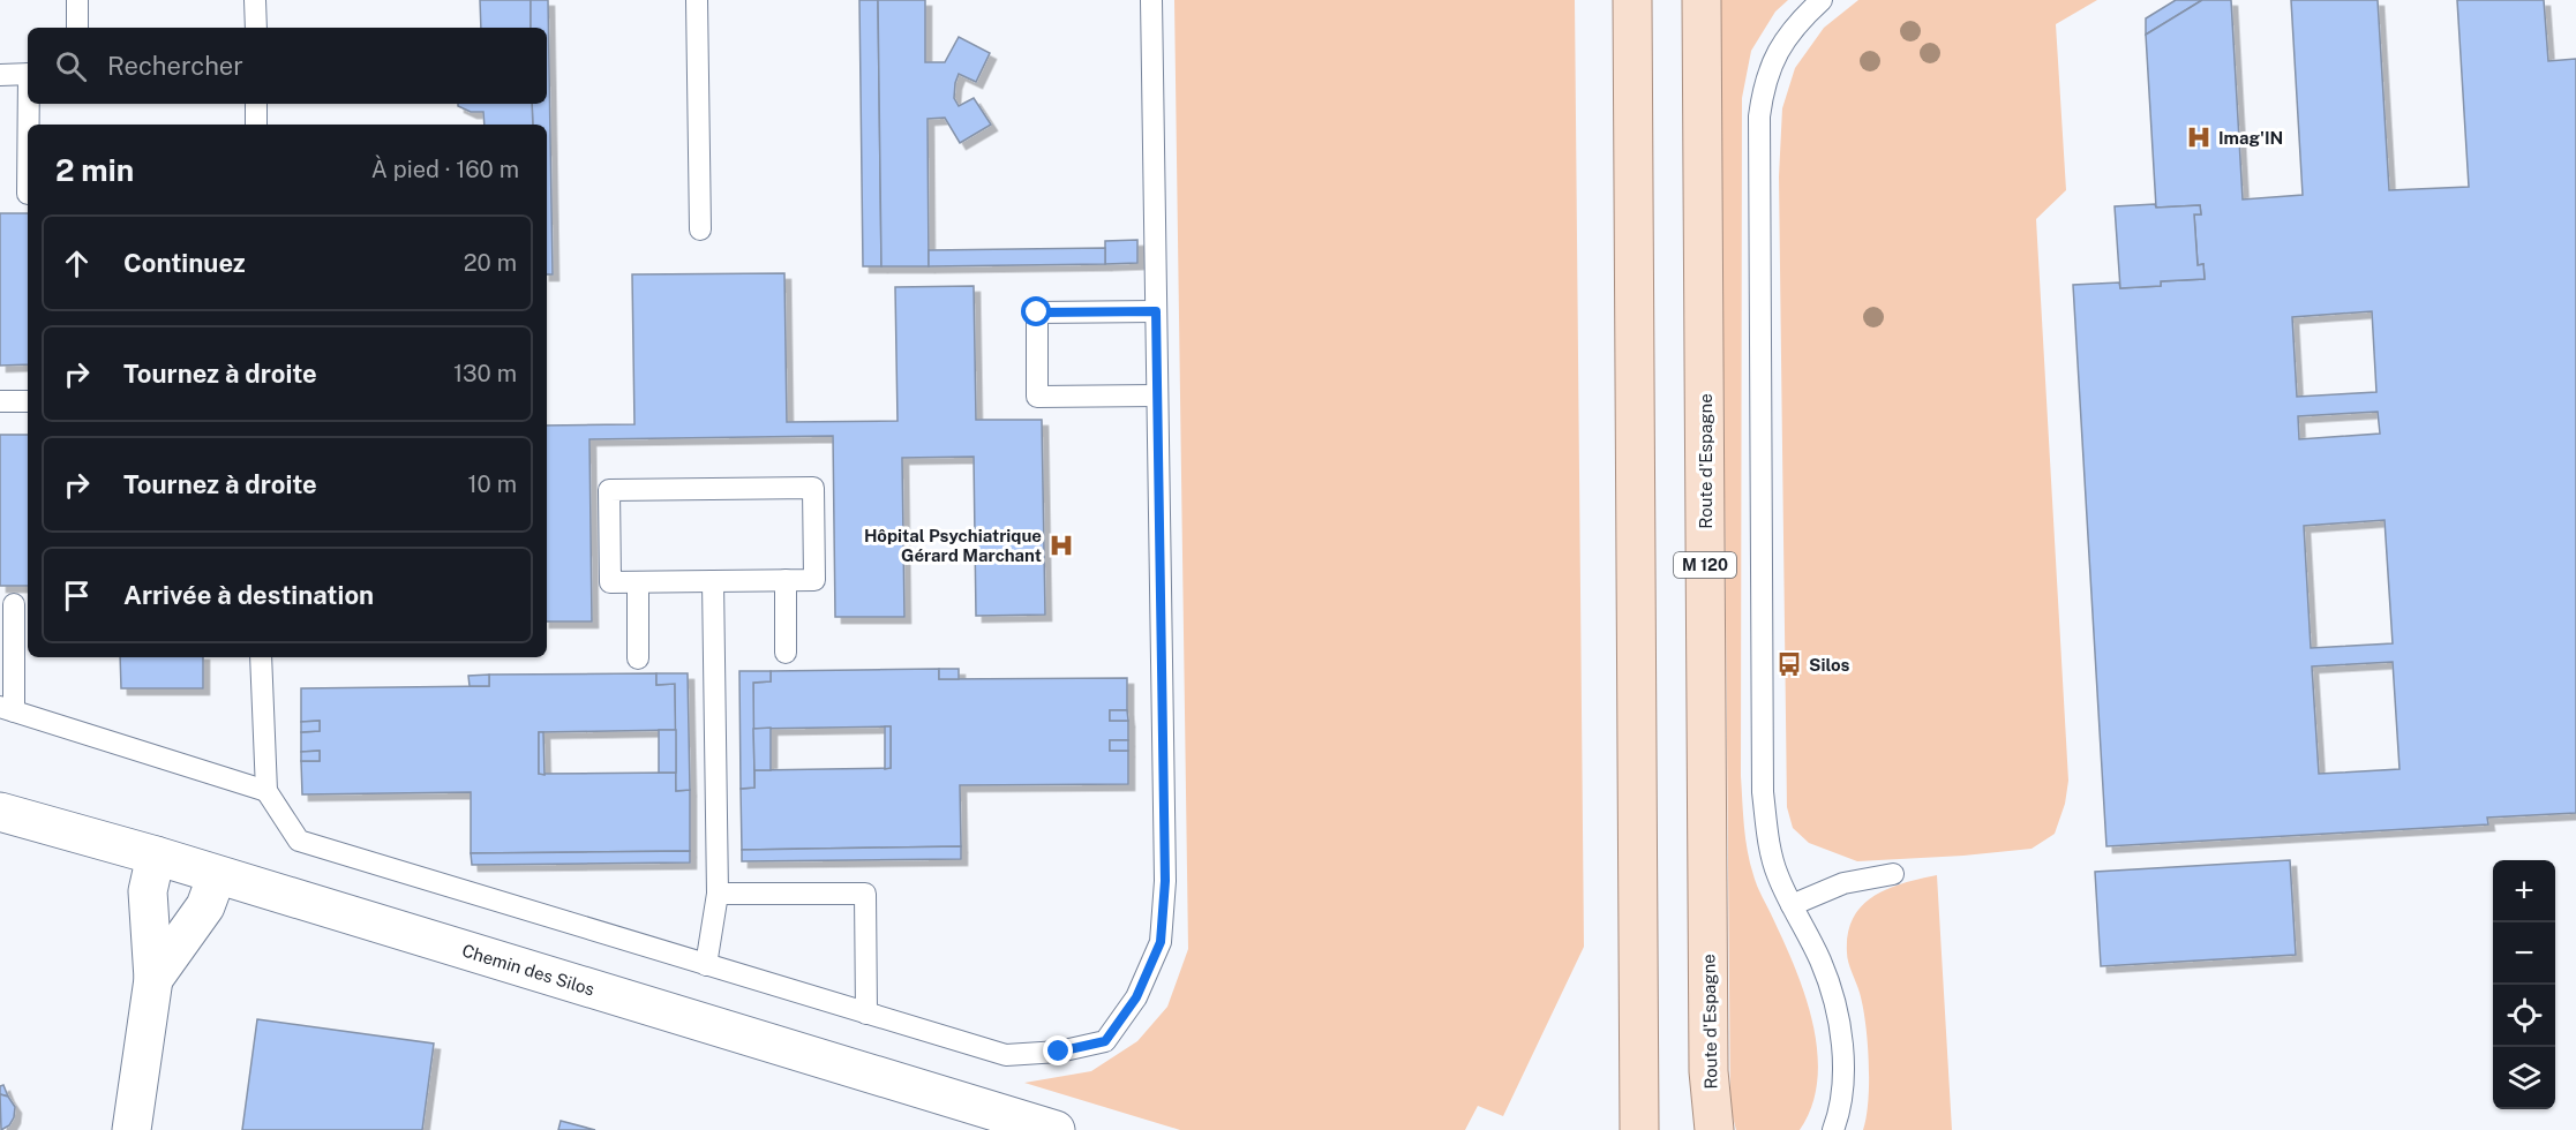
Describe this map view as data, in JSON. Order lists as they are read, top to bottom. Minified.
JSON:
{"streets":{"main road":["Route d'Espagne","M 120"],"street":["Chemin des Silos"]},"places":{"hospital":["Imag'IN","Hôpital Psychiatrique Gérard Marchant"],"bus stop":["Silos"]},"page":{"search":"Rechercher","heading":["2 min","À pied · 160 m"],"list":[["Continuez","20 m"],["Tournez à droite","130 m"],["Tournez à droite","10 m"],"Arrivée à destination"],"map_buttons":["+","−"]}}
